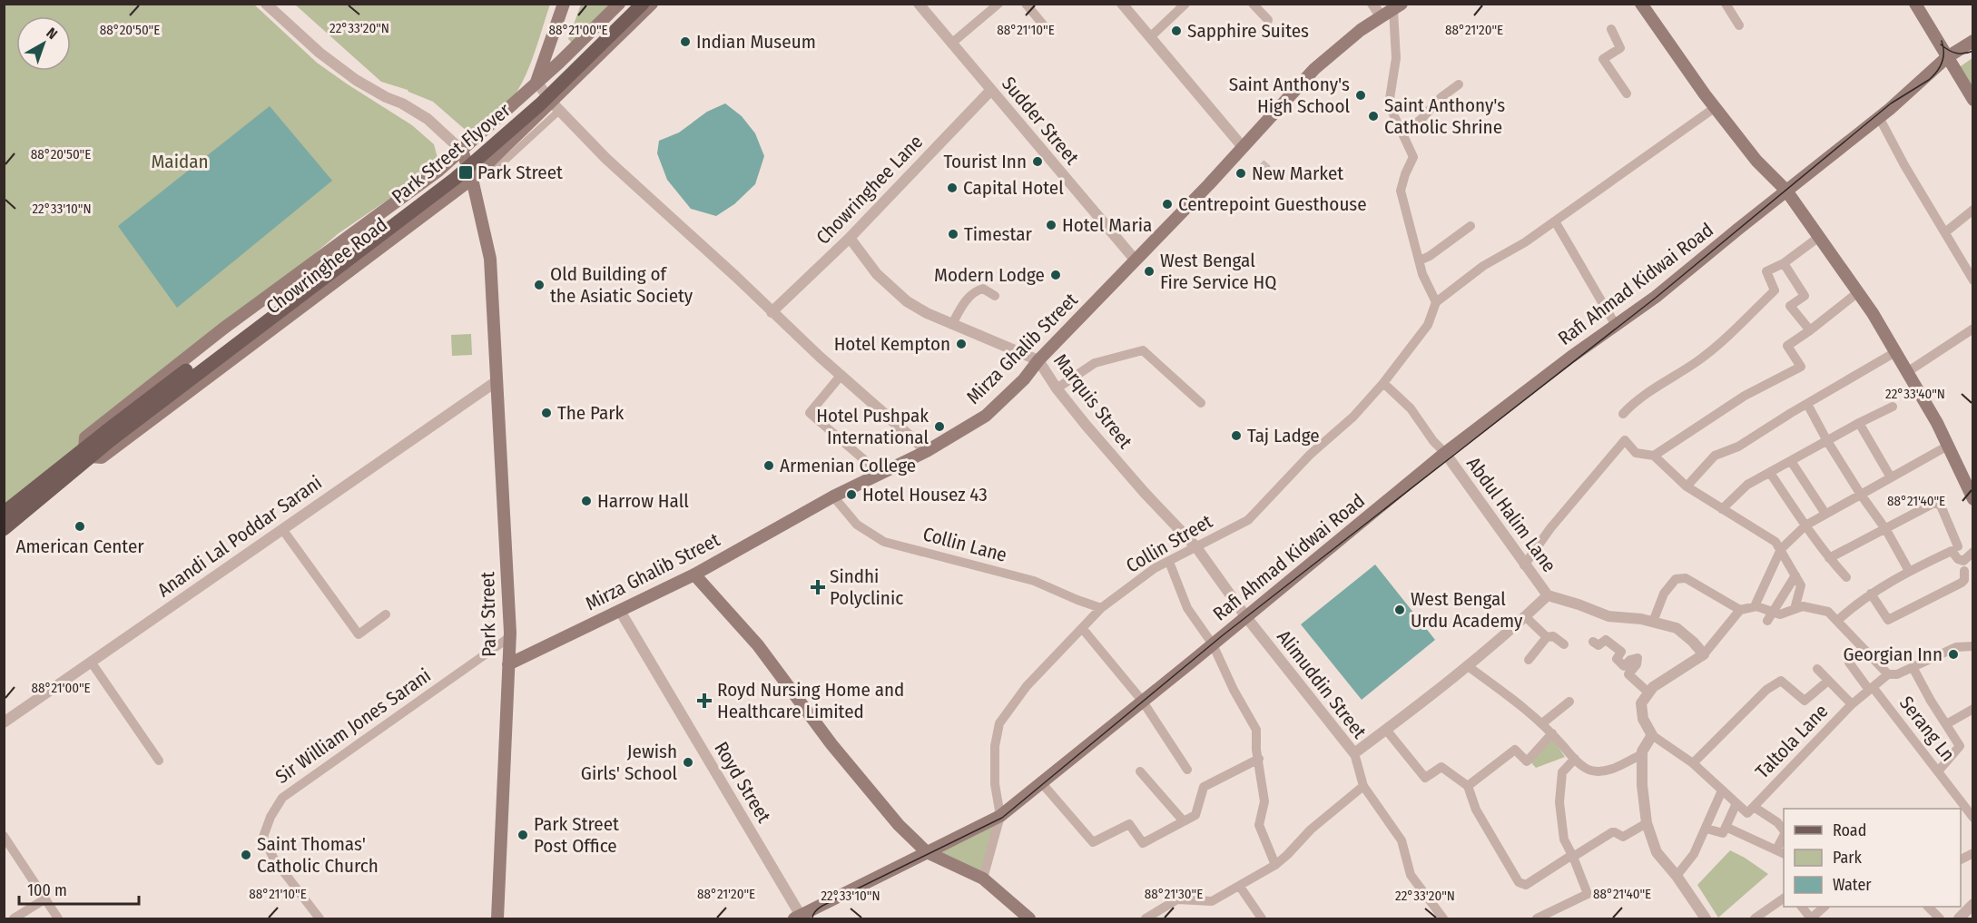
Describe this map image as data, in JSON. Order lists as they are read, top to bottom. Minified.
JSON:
{"streets":{"main road":["Park Street Flyover","Chowringhee Road","Rafi Ahmad Kidwai Road","Mirza Ghalib Street","Park Street"],"street":["Sudder Street","Chowringhee Lane","Marquis Street","Abdul Halim Lane","Anandi Lal Poddar Sarani","Collin Street","Collin Lane","Alimuddin Street","Sir William Jones Sarani","Serang Ln","Taltola Lane","Royd Street"]},"crossings":[["Sudder Street","Chowringhee Lane"],["Sudder Street","Mirza Ghalib Street"],["Park Street Flyover","Chowringhee Road"],["Chowringhee Lane","Marquis Street"],["Chowringhee Road","Park Street"],["Rafi Ahmad Kidwai Road","Marquis Street"],["Rafi Ahmad Kidwai Road","Abdul Halim Lane"],["Rafi Ahmad Kidwai Road","Collin Street"],["Rafi Ahmad Kidwai Road","Alimuddin Street"],["Rafi Ahmad Kidwai Road","Royd Street"],["Mirza Ghalib Street","Marquis Street"],["Mirza Ghalib Street","Collin Lane"],["Mirza Ghalib Street","Park Street"],["Mirza Ghalib Street","Royd Street"],["Marquis Street","Collin Street"],["Marquis Street","Alimuddin Street"],["Anandi Lal Poddar Sarani","Park Street"],["Collin Street","Collin Lane"],["Park Street","Sir William Jones Sarani"],["Serang Ln","Taltola Lane"]],"parks":["Maidan"],"places":{"other":["Sapphire Suites","Indian Museum","Saint Anthony's High School","Saint Anthony's Catholic Shrine","Tourist Inn","New Market","Capital Hotel","Centrepoint Guesthouse","Hotel Maria","Timestar","West Bengal Fire Service HQ","Modern Lodge","Old Building of the Asiatic Society","Hotel Kempton","The Park","Hotel Pushpak International","Taj Ladge","Armenian College","Hotel Housez 43","Harrow Hall","American Center","West Bengal Urdu Academy","Georgian Inn","Jewish Girls' School","Park Street Post Office","Saint Thomas' Catholic Church"],"transit":["Park Street"],"health":["Sindhi Polyclinic","Royd Nursing Home and Healthcare Limited"]},"legend":["Road","Park","Water"],"scale_bar":"100 m","north":"top right","coordinates":["22°33'20\"N","88°20'50\"E","88°21'00\"E","88°21'10\"E","88°21'20\"E","22°33'10\"N","22°33'40\"N","88°21'40\"E","88°21'30\"E"]}
